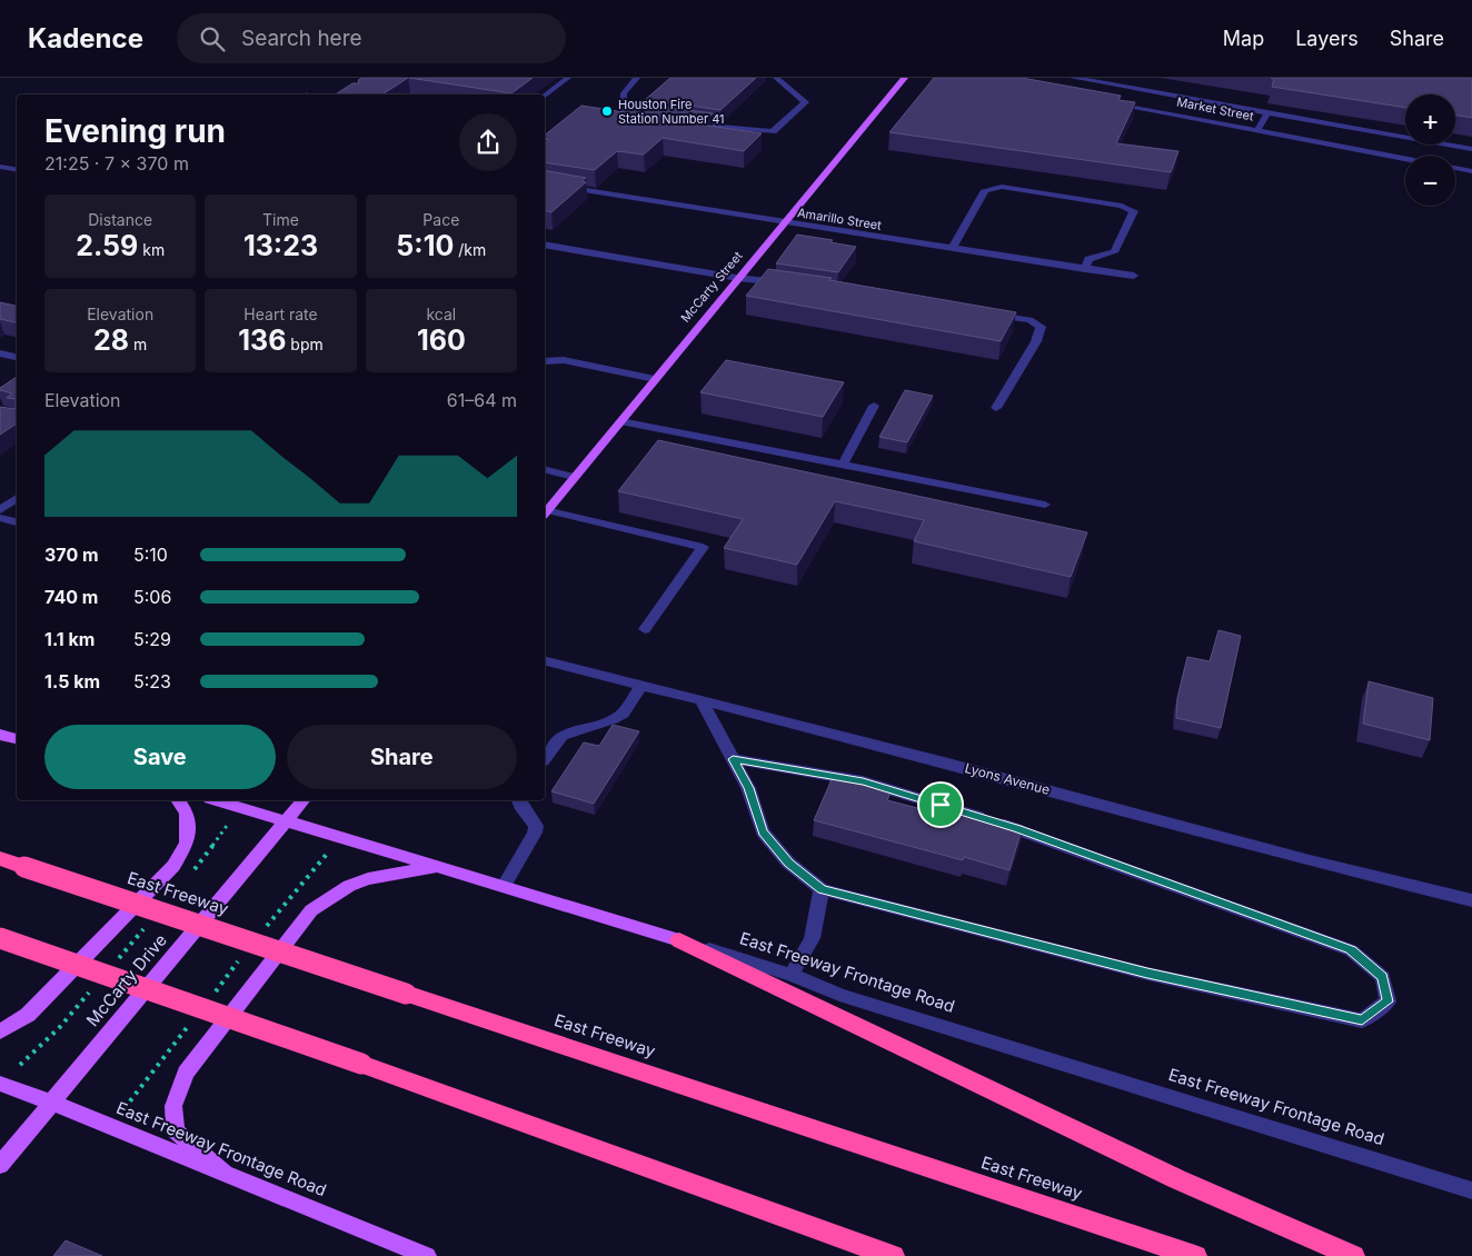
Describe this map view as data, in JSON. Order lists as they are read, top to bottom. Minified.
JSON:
{"streets":{"highway":["East Freeway"],"main road":["McCarty Street","East Freeway Frontage Road","McCarty Drive"],"street":["Market Street","Amarillo Street","Lyons Avenue"]},"crossings":[["Amarillo Street","McCarty Street"],["East Freeway Frontage Road","McCarty Drive"]],"places":["Houston Fire Station Number 41"],"page":{"header":"Kadence","search":"Search here","nav":["Map","Layers","Share"],"map_buttons":["+","−"],"heading":["Evening run","21:25 · 7 × 370 m"],"stats":[["Distance","2.59 km"],["Time","13:23"],["Pace","5:10 /km"],["Elevation","28 m"],["Heart rate","136 bpm"],["kcal","160"]],"chart":["Elevation","61–64 m"],"list":[{"name":"370 m","note":"5:10"},{"name":"740 m","note":"5:06"},{"name":"1.1 km","note":"5:29"},{"name":"1.5 km","note":"5:23"}],"buttons":["Save","Share"]}}
